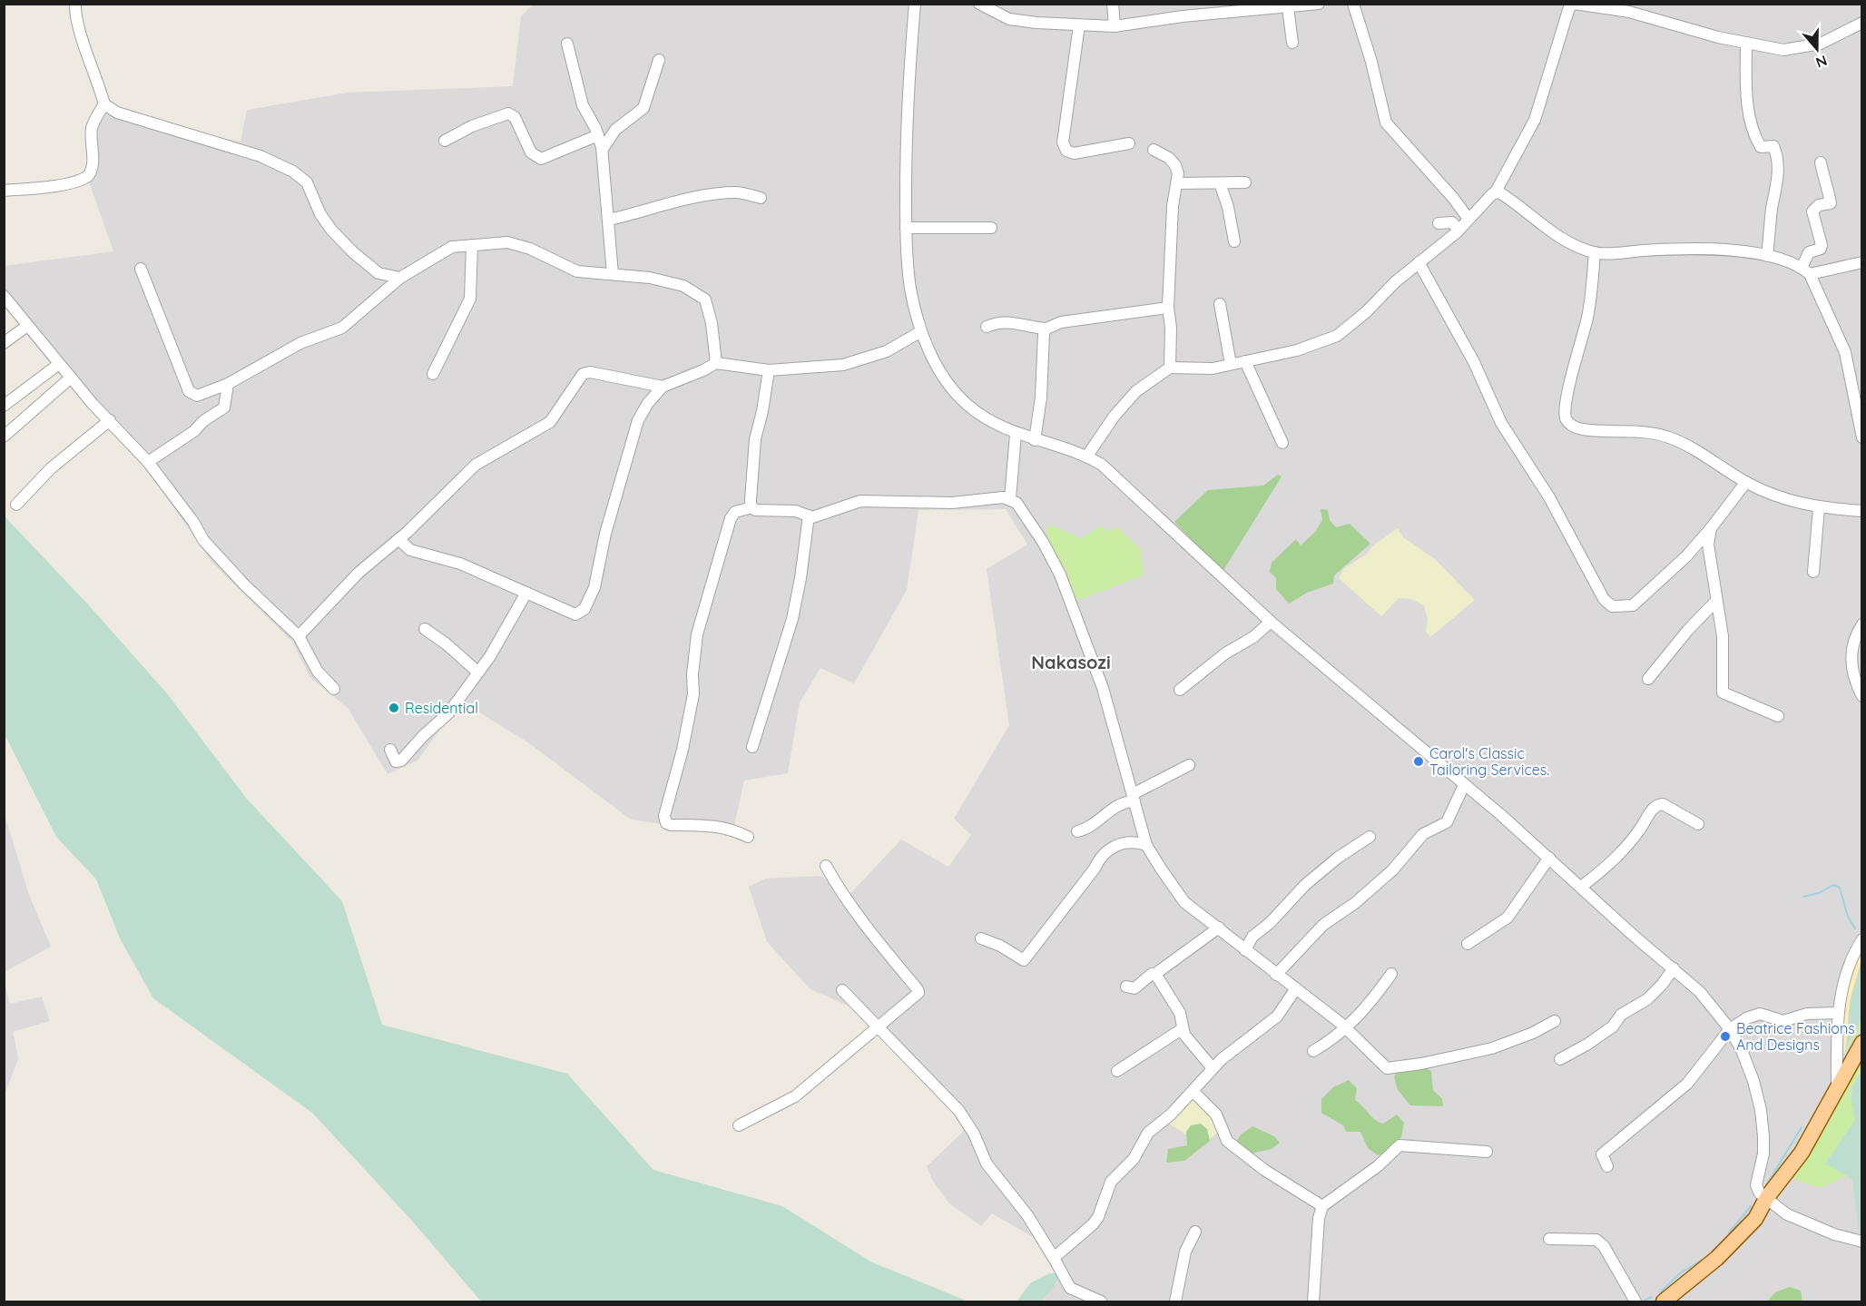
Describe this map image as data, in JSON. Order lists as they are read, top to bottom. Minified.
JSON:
{"districts":["Nakasozi"],"places":["Residential","Carol's Classic Tailoring Services.","Beatrice Fashions And Designs"],"north":"bottom"}
